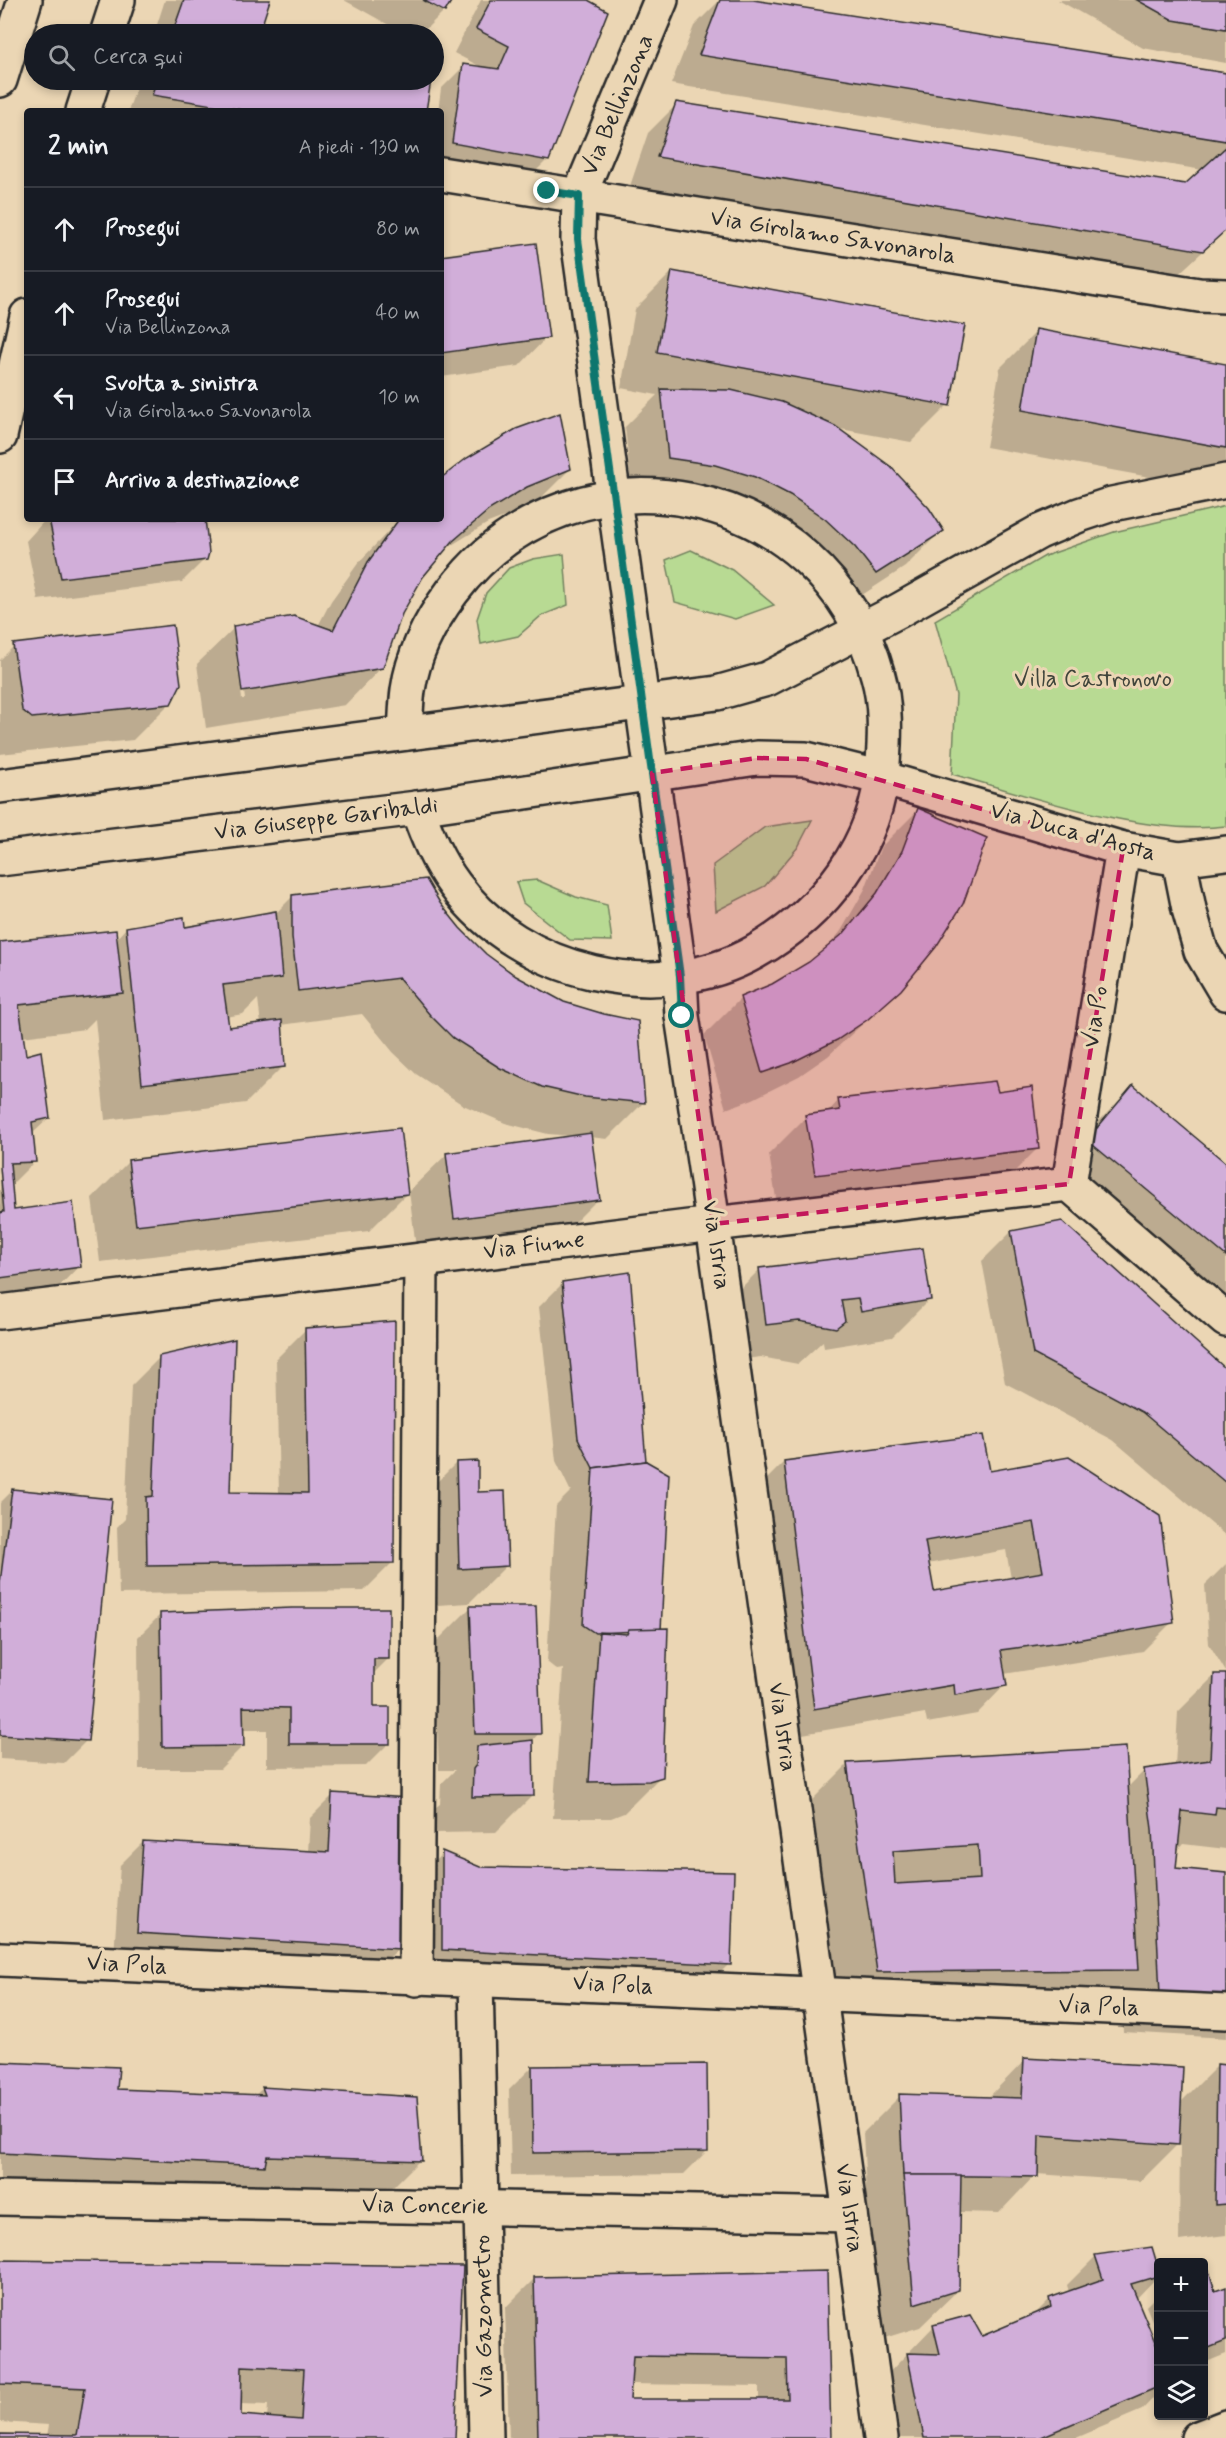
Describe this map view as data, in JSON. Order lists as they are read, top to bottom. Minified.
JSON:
{"streets":{"street":["Via Bellinzona","Via Girolamo Savonarola","Via Giuseppe Garibaldi","Via Duca d'Aosta","Via Po","Via Istria","Via Fiume","Via Pola","Via Concerie","Via Gazometro"]},"crossings":[["Via Bellinzona","Via Girolamo Savonarola"],["Via Bellinzona","Via Istria"],["Via Giuseppe Garibaldi","Via Duca d'Aosta"],["Via Giuseppe Garibaldi","Via Istria"],["Via Duca d'Aosta","Via Po"],["Via Po","Via Fiume"],["Via Istria","Via Fiume"],["Via Istria","Via Pola"],["Via Istria","Via Concerie"],["Via Pola","Via Gazometro"],["Via Concerie","Via Gazometro"]],"parks":["Villa Castronovo"],"page":{"search":"Cerca qui","heading":["2 min","A piedi · 130 m"],"list":[["Prosegui","80 m"],["Prosegui","Via Bellinzona","40 m"],["Svolta a sinistra","Via Girolamo Savonarola","10 m"],"Arrivo a destinazione"],"map_buttons":["+","−"]}}
